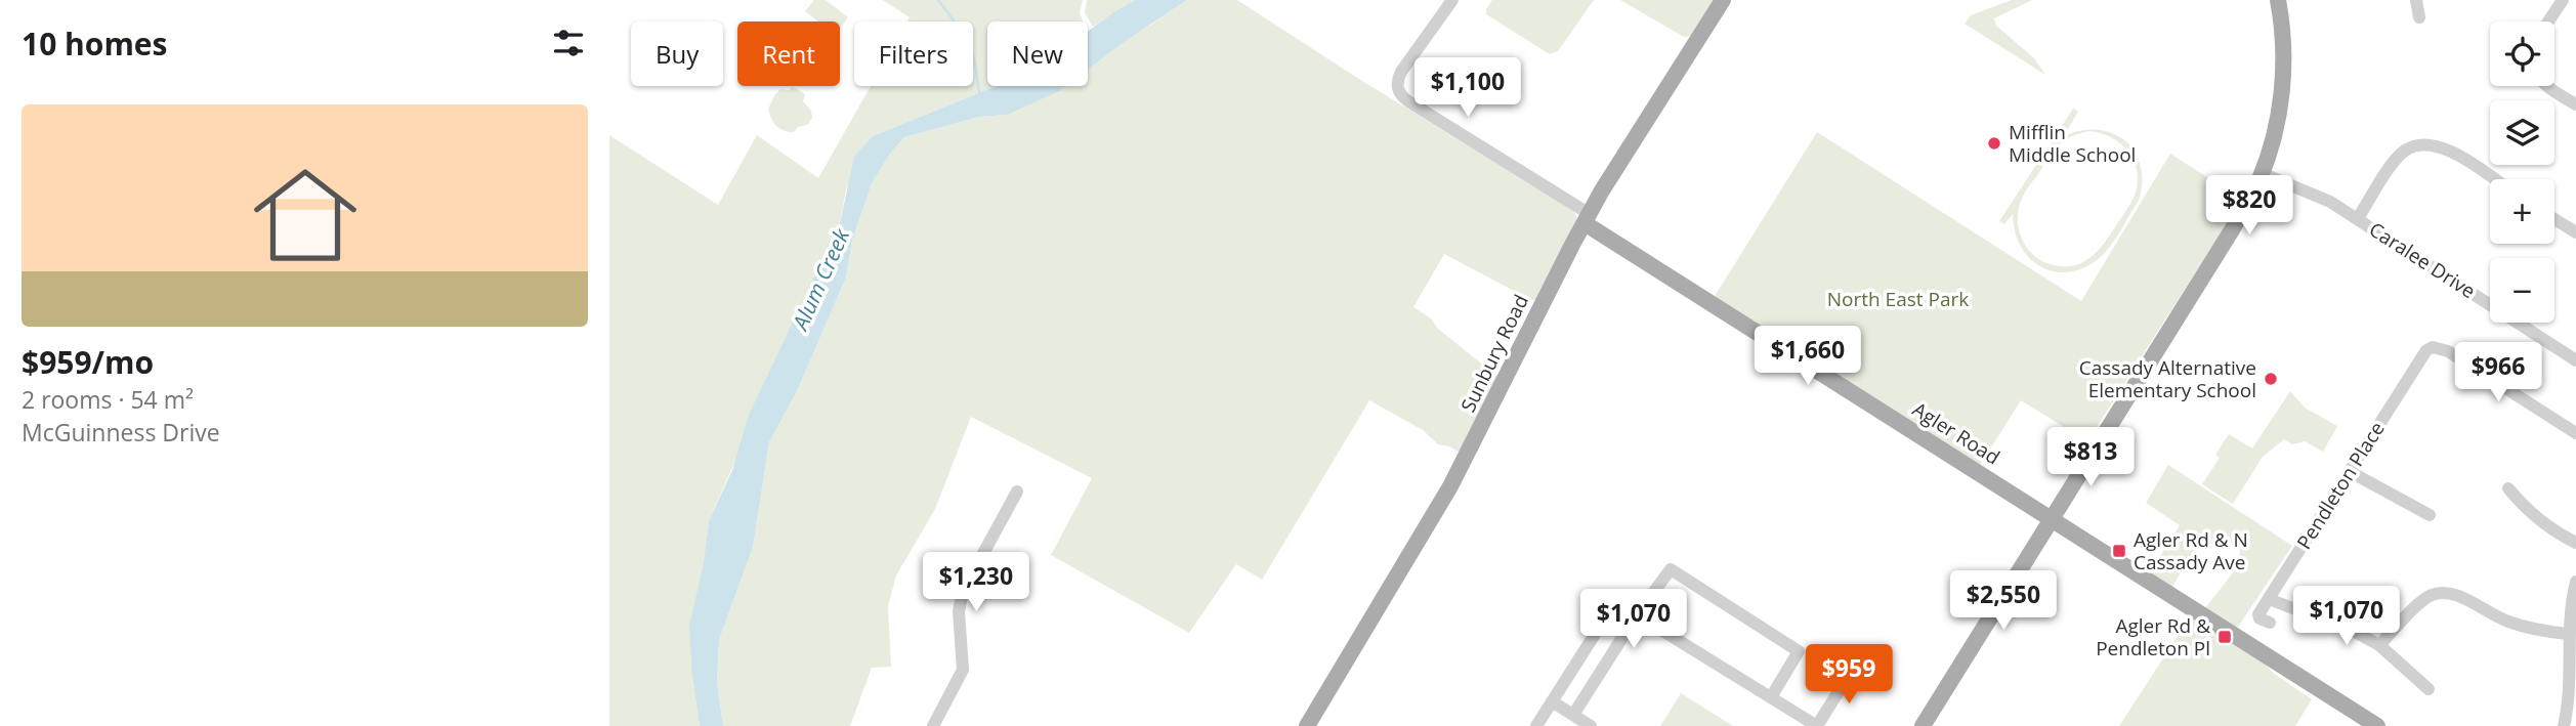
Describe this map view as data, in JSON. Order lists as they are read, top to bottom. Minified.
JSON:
{"streets":{"main road":["Sunbury Road","Agler Road"],"street":["Caralee Drive","Pendleton Place"]},"crossings":[["Sunbury Road","Agler Road"]],"water":["Alum Creek"],"parks":["North East Park"],"places":{"other":["Mifflin Middle School","Cassady Alternative Elementary School"],"transit":["Agler Rd & N Cassady Ave","Agler Rd & Pendleton Pl"]},"page":{"heading":"10 homes","map_buttons":["+","−"],"chip":["Buy","Rent","Filters","New"],"price":["$1,100","$820","$1,660","$966","$813","$1,230","$2,550","$1,070","$1,070","$959"],"list":[{"name":"$959/mo","note":"2 rooms · 54 m² · McGuinness Drive"}]}}
